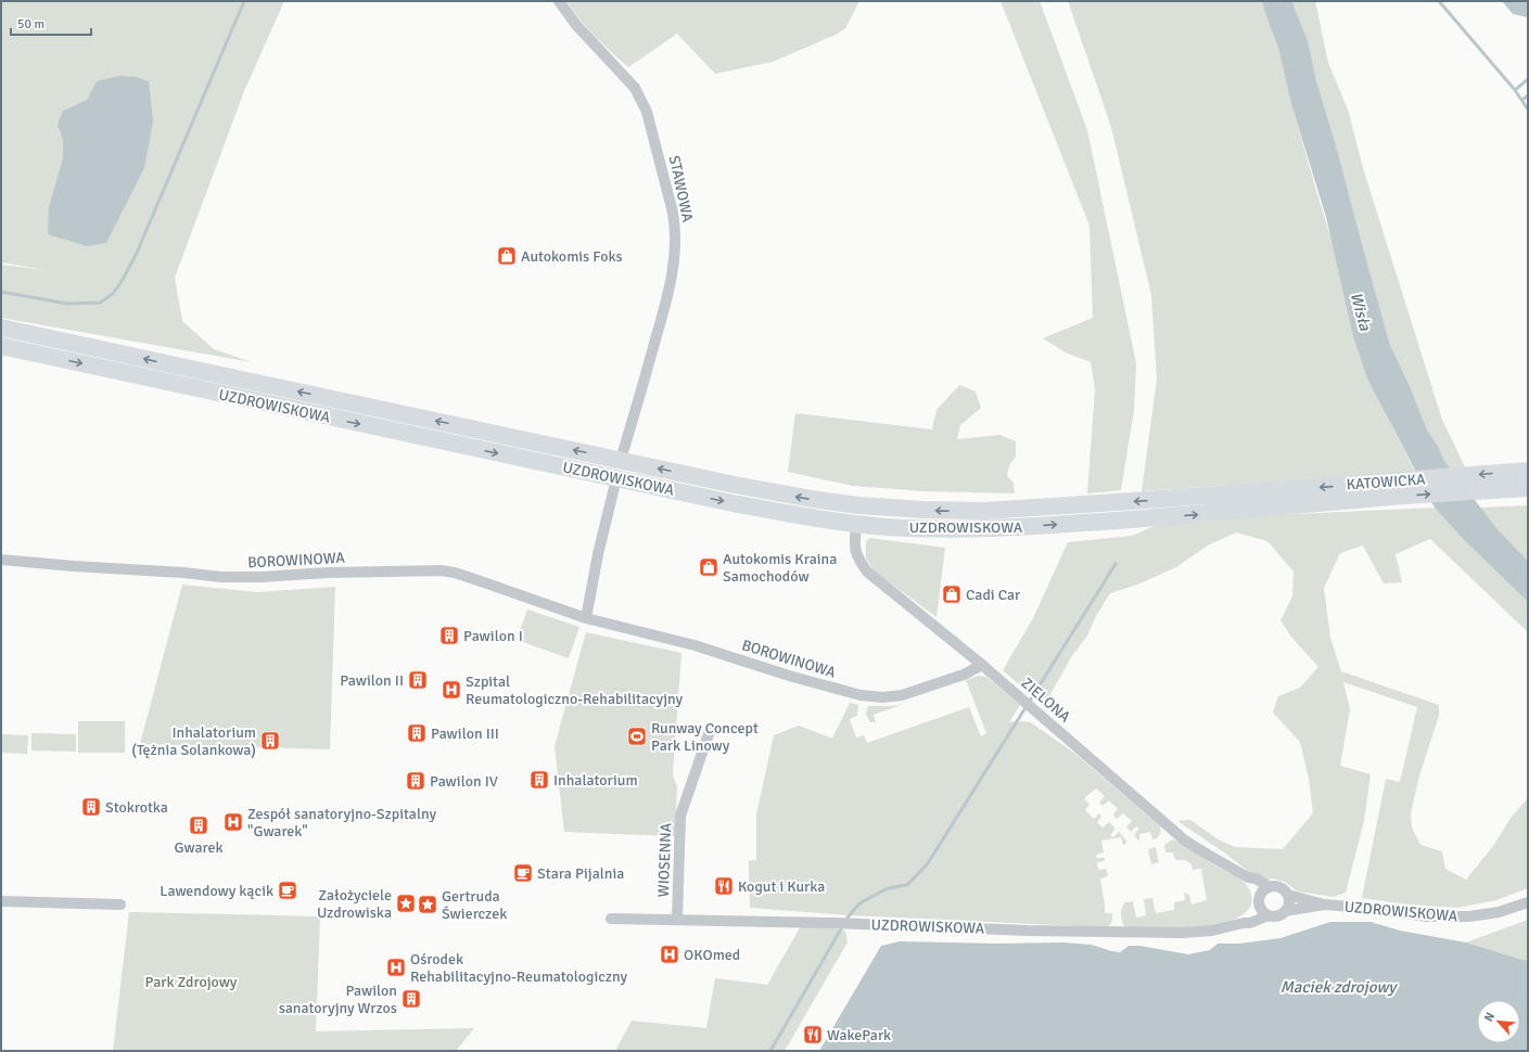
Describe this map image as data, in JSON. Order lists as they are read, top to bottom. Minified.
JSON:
{"streets":{"main road":["UZDROWISKOWA","KATOWICKA"],"street":["STAWOWA","BOROWINOWA","ZIELONA","WIOSENNA"]},"crossings":[["STAWOWA","UZDROWISKOWA"],["UZDROWISKOWA","KATOWICKA"],["UZDROWISKOWA","ZIELONA"],["UZDROWISKOWA","WIOSENNA"],["BOROWINOWA","ZIELONA"]],"water":["Wisła","Maciek zdrojowy"],"parks":["Park Zdrojowy"],"places":{"shop":["Autokomis Foks","Autokomis Kraina Samochodów","Cadi Car"],"building":["Pawilon I","Pawilon II","Pawilon III","Inhalatorium (Tężnia Solankowa)","Inhalatorium","Pawilon IV","Stokrotka","Gwarek","Pawilon sanatoryjny Wrzos"],"hospital":["Szpital Reumatologiczno-Rehabilitacyjny","Zespół sanatoryjno-Szpitalny \"Gwarek\"","OKOmed","Ośrodek Rehabilitacyjno-Reumatologiczny"],"sports":["Runway Concept Park Linowy"],"cafe":["Stara Pijalnia","Lawendowy kącik"],"restaurant":["Kogut i Kurka","WakePark"],"place":["Założyciele Uzdrowiska","Gertruda Świerczek"]},"scale_bar":"50 m","north":"top left"}
